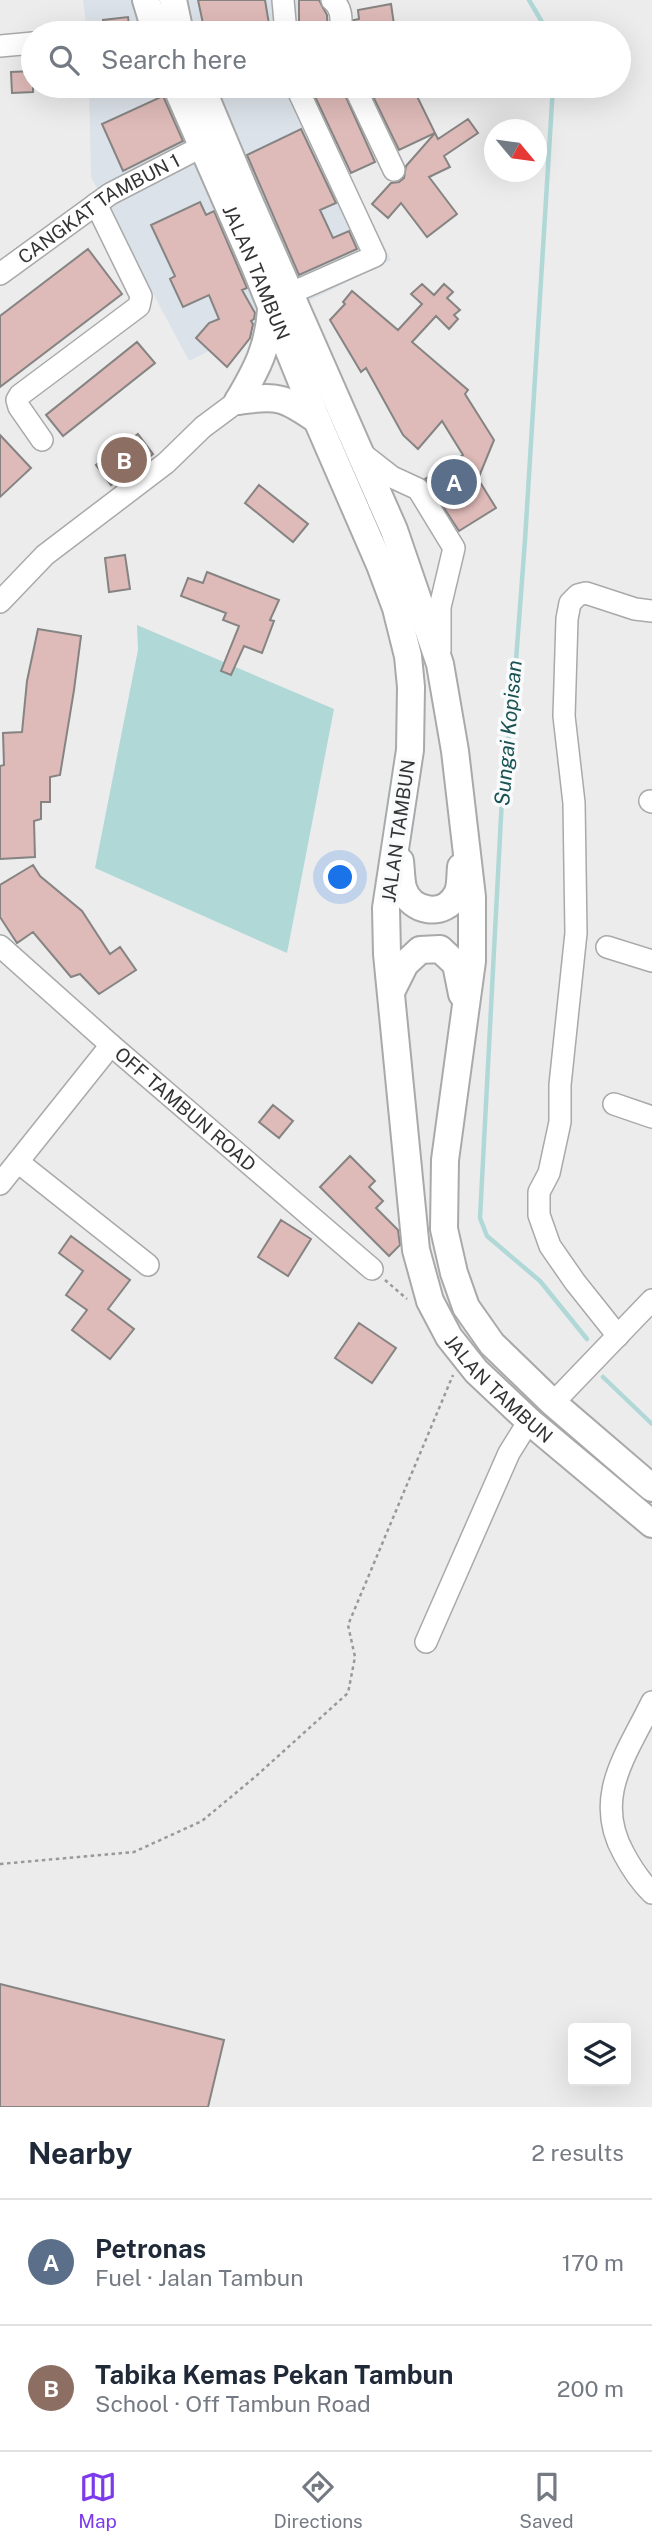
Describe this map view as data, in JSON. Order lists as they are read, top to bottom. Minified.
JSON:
{"streets":{"main road":["JALAN TAMBUN"],"street":["CANGKAT TAMBUN 1","OFF TAMBUN ROAD"]},"crossings":[["CANGKAT TAMBUN 1","JALAN TAMBUN"]],"water":["Sungai Kopisan"],"north":"bottom right","page":{"search":"Search here","pins":["B","A"],"heading":["Nearby","2 results"],"list":[{"mark":"A","name":"Petronas","note":"Fuel · Jalan Tambun","value":"170 m"},{"mark":"B","name":"Tabika Kemas Pekan Tambun","note":"School · Off Tambun Road","value":"200 m"}],"nav":["Map","Directions","Saved"]}}
